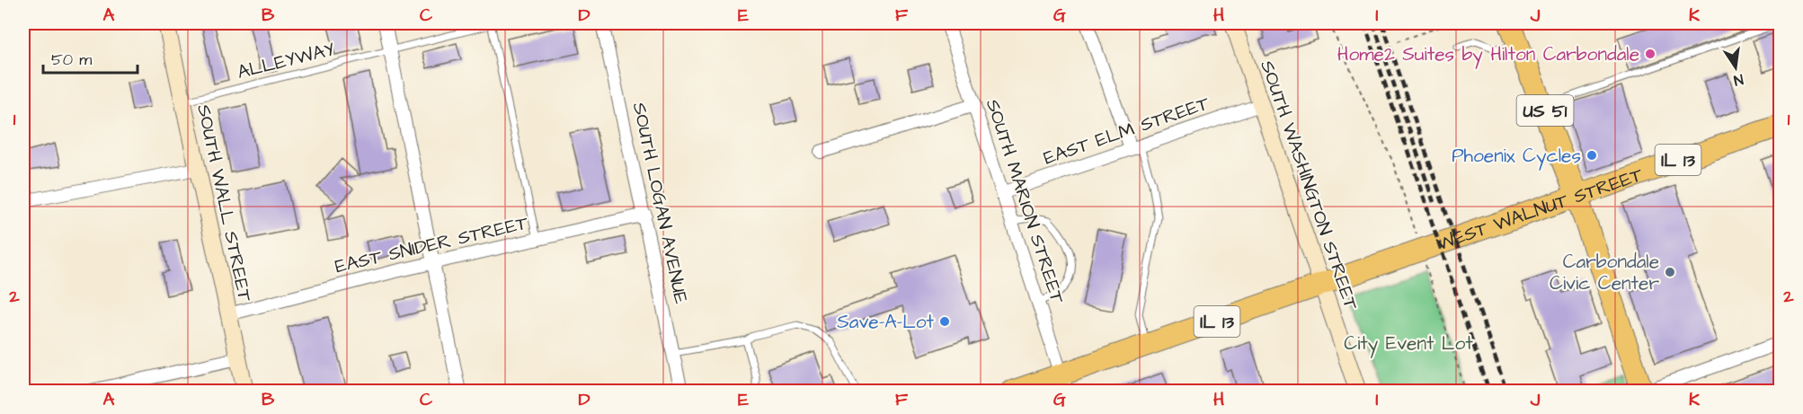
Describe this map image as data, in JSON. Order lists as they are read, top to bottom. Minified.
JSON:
{"streets":{"highway":["US 51","IL 13","WEST WALNUT STREET"],"street":["EAST ELM STREET","SOUTH WASHINGTON STREET","SOUTH MARION STREET","SOUTH WALL STREET","SOUTH LOGAN AVENUE","EAST SNIDER STREET"],"lane":["ALLEYWAY"]},"crossings":[["ALLEYWAY","SOUTH WALL STREET"],["ALLEYWAY","EAST SNIDER STREET"],["US 51","WEST WALNUT STREET"],["EAST ELM STREET","SOUTH WASHINGTON STREET"],["EAST ELM STREET","SOUTH MARION STREET"],["IL 13","SOUTH WASHINGTON STREET"],["IL 13","SOUTH MARION STREET"],["IL 13","WEST WALNUT STREET"],["SOUTH WALL STREET","EAST SNIDER STREET"],["SOUTH LOGAN AVENUE","EAST SNIDER STREET"]],"parks":["City Event Lot"],"places":["Home2 Suites by Hilton Carbondale","Phoenix Cycles","Carbondale Civic Center","Save-A-Lot"],"scale_bar":"50 m","north":"bottom","grid":{"columns":["A","B","C","D","E","F","G","H","I","J","K"],"rows":["1","2"]}}
